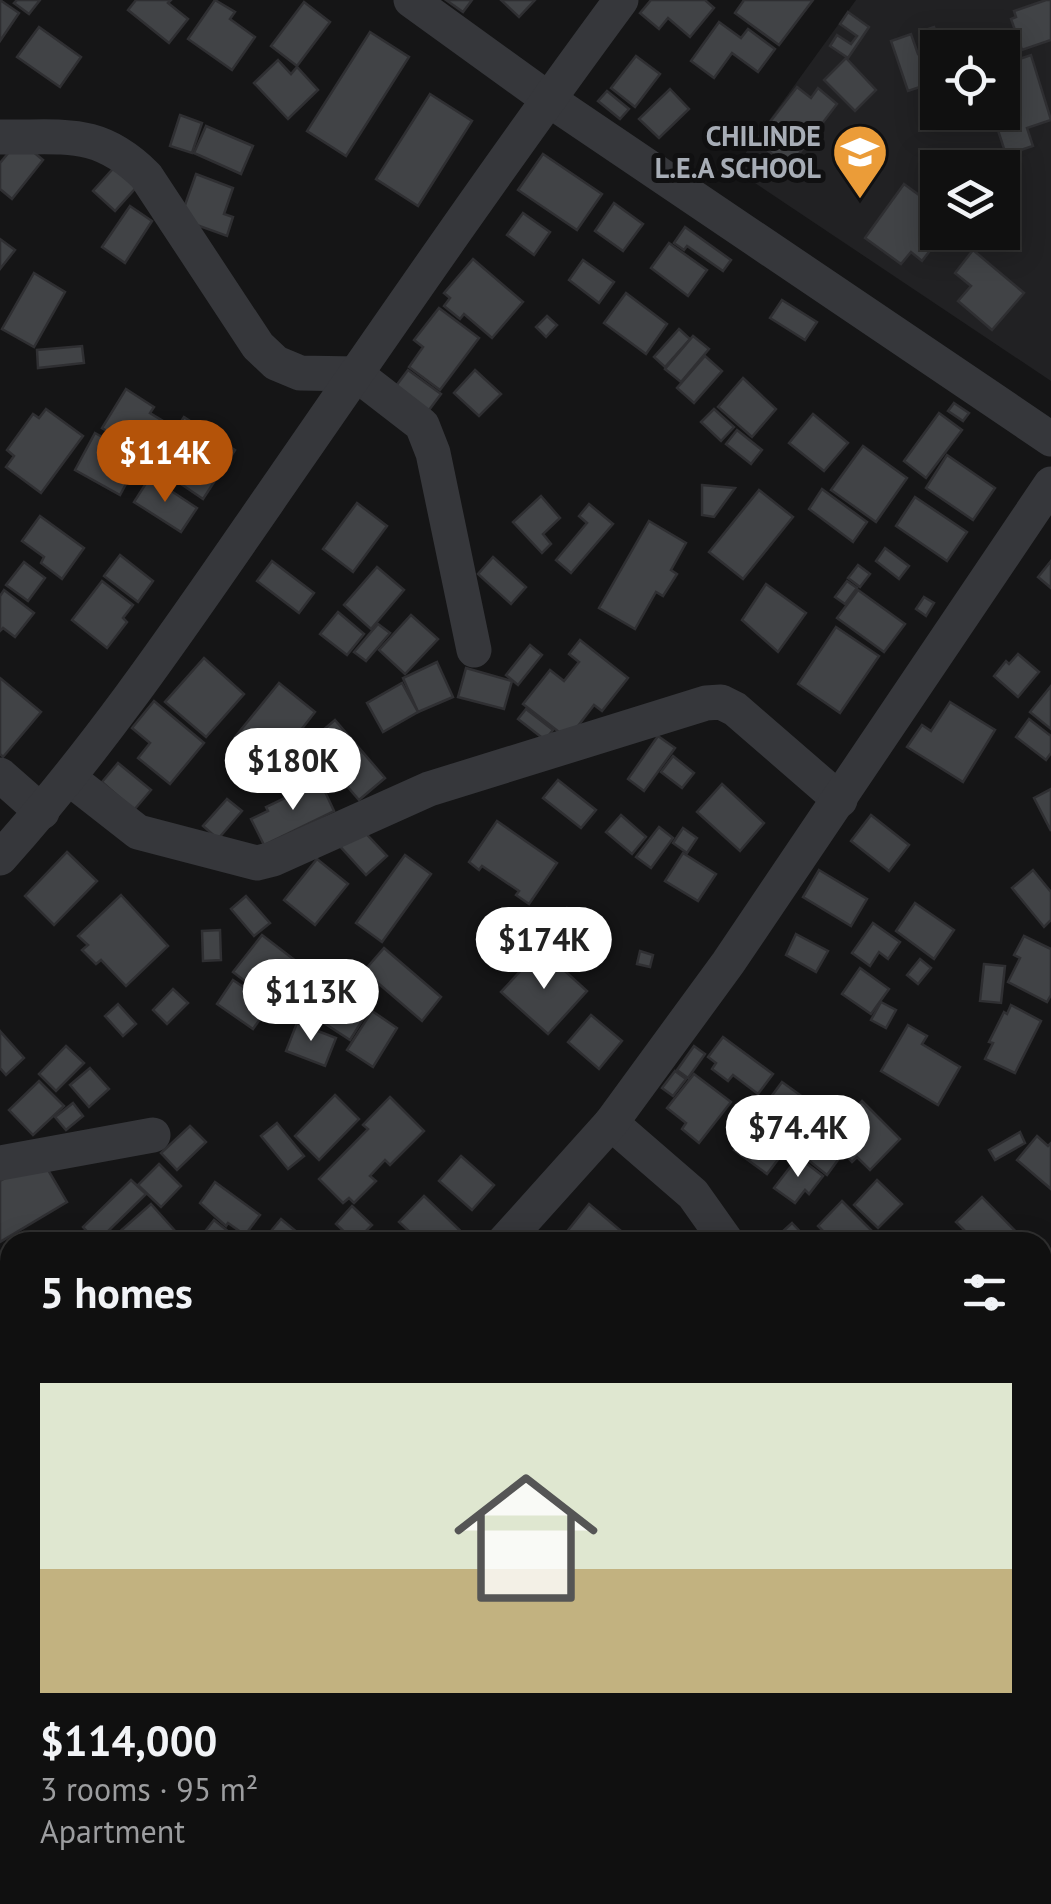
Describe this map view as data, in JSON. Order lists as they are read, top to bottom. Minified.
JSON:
{"places":{"school or university":["CHILINDE L.E.A SCHOOL"]},"page":{"price":["$114K","$180K","$174K","$113K","$74.4K"],"heading":"5 homes","list":[{"name":"$114,000","note":"3 rooms · 95 m² · Apartment"}]}}
